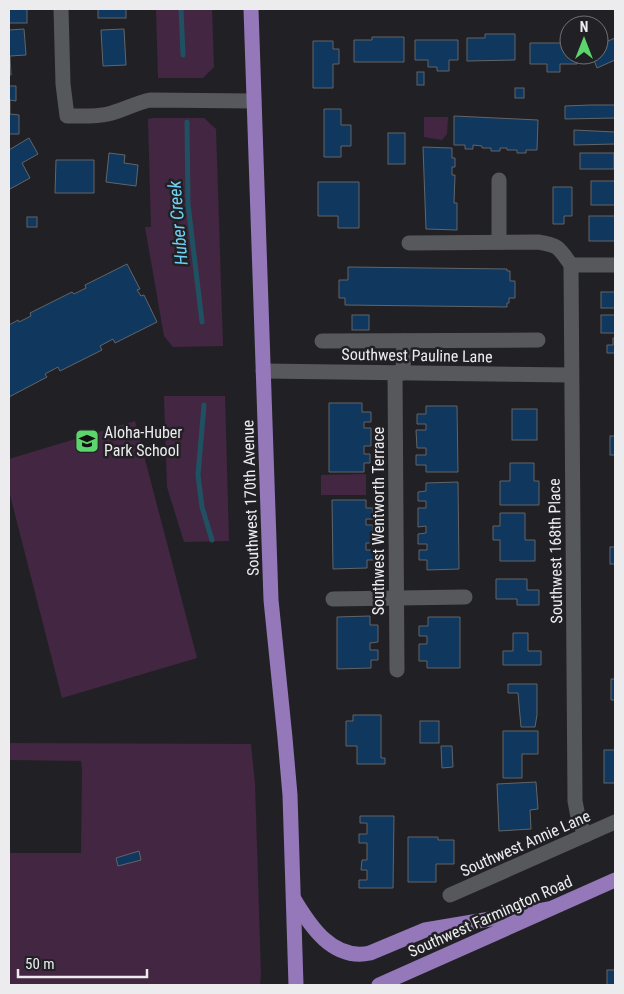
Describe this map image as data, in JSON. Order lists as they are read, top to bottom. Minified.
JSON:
{"streets":{"main road":["Southwest 170th Avenue","Southwest Farmington Road"],"street":["Southwest Pauline Lane","Southwest Wentworth Terrace","Southwest 168th Place","Southwest Annie Lane"]},"crossings":[["Southwest Pauline Lane","Southwest 170th Avenue"],["Southwest Pauline Lane","Southwest Wentworth Terrace"],["Southwest Pauline Lane","Southwest 168th Place"],["Southwest 168th Place","Southwest Annie Lane"]],"water":["Huber Creek"],"places":{"school or university":["Aloha-Huber Park School"]},"scale_bar":"50 m","north":"top"}
